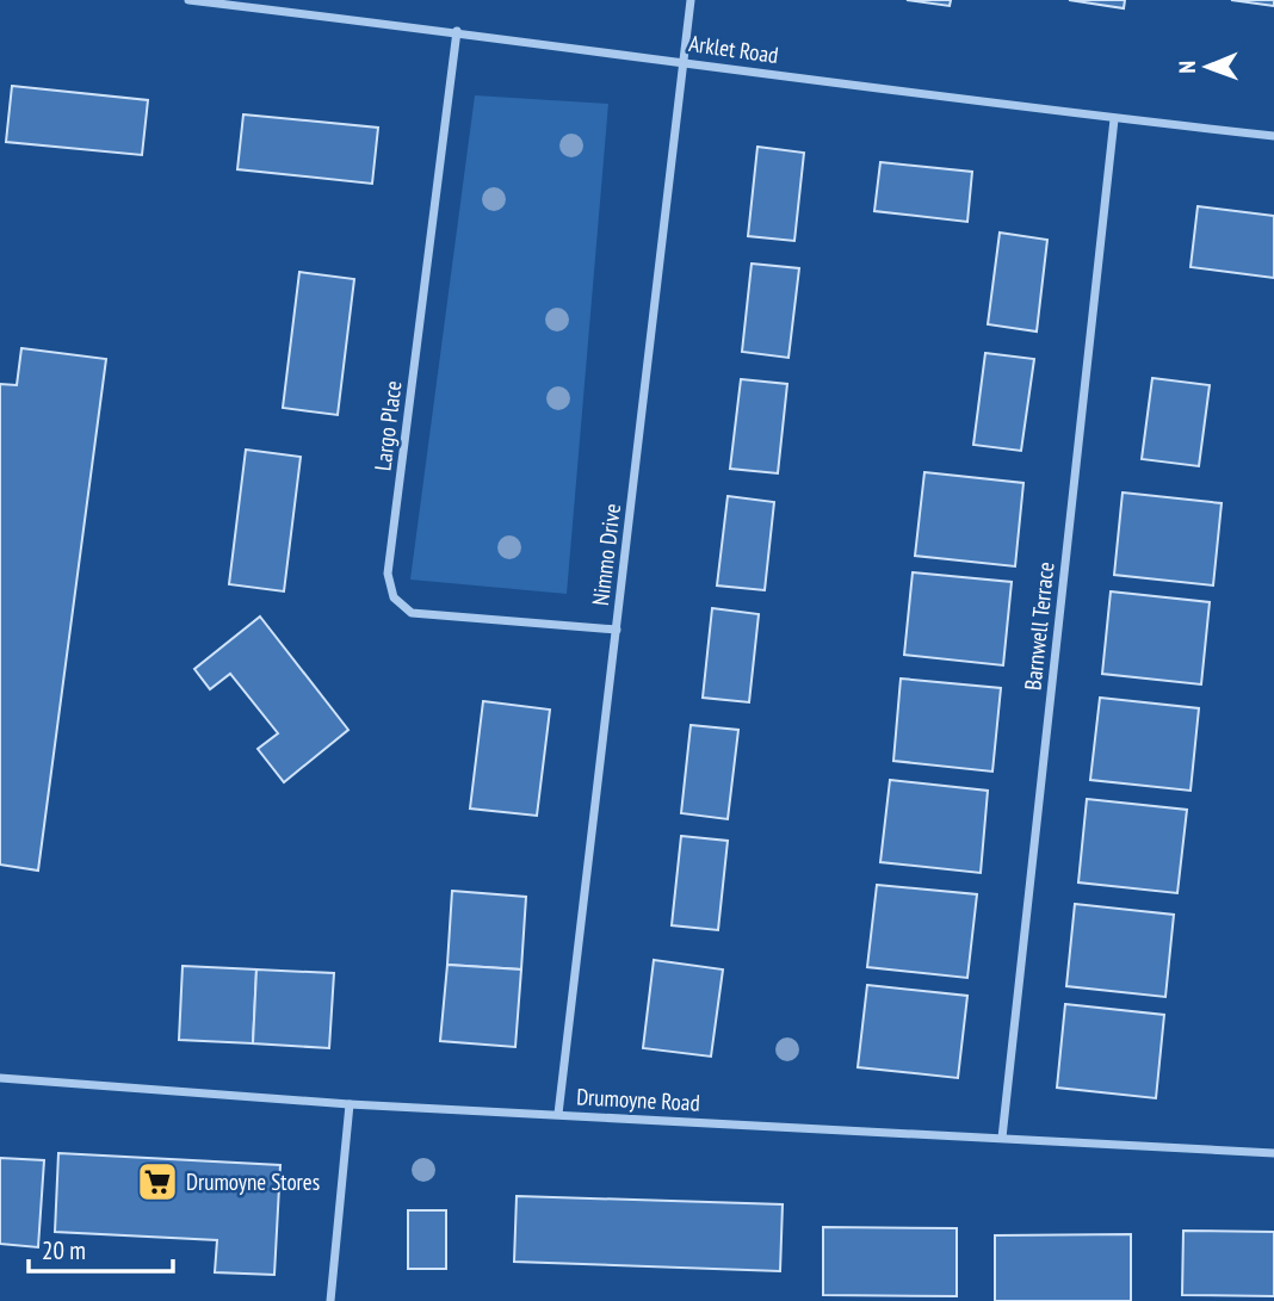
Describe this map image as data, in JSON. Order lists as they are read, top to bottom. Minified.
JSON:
{"streets":{"street":["Arklet Road","Largo Place","Nimmo Drive","Barnwell Terrace","Drumoyne Road"]},"crossings":[["Arklet Road","Largo Place"],["Arklet Road","Nimmo Drive"],["Arklet Road","Barnwell Terrace"],["Largo Place","Nimmo Drive"],["Nimmo Drive","Drumoyne Road"],["Barnwell Terrace","Drumoyne Road"]],"places":{"supermarket":["Drumoyne Stores"]},"scale_bar":"20 m","north":"left"}
